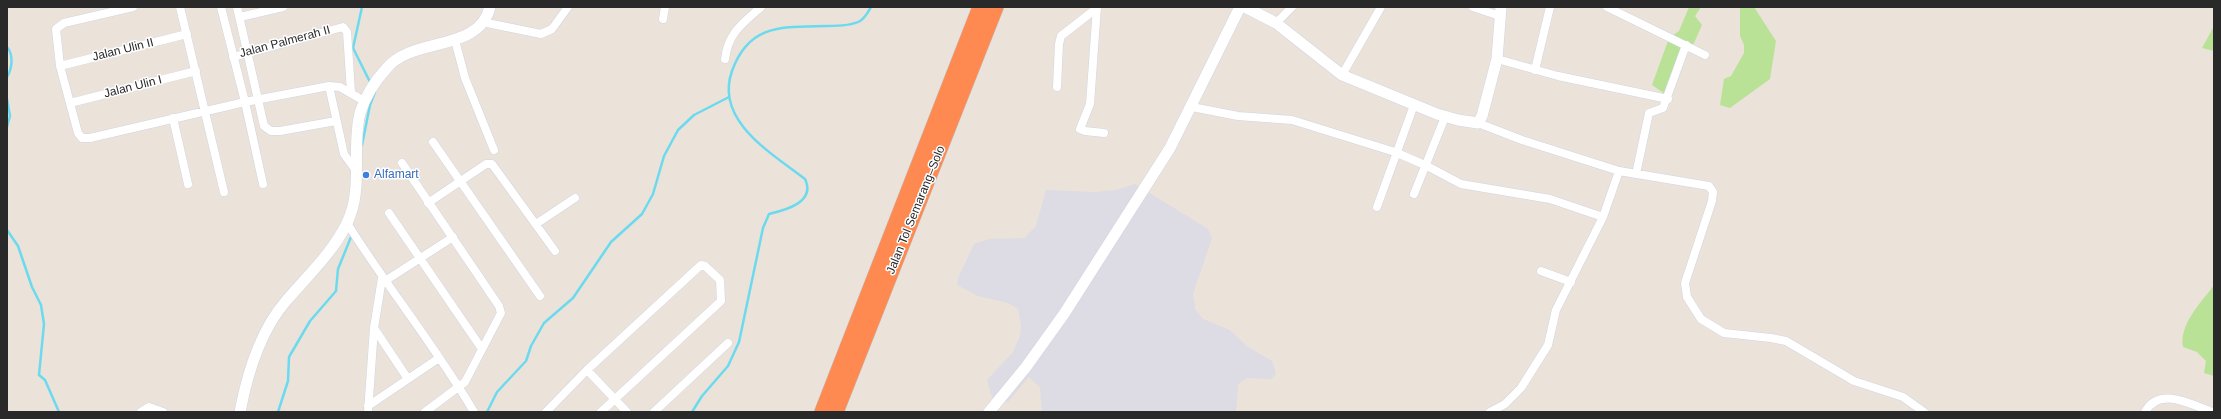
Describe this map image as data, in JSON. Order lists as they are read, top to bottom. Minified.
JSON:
{"streets":{"highway":["Jalan Tol Semarang–Solo"],"street":["Jalan Palmerah II","Jalan Ulin II","Jalan Ulin I"]},"places":["Alfamart"]}
